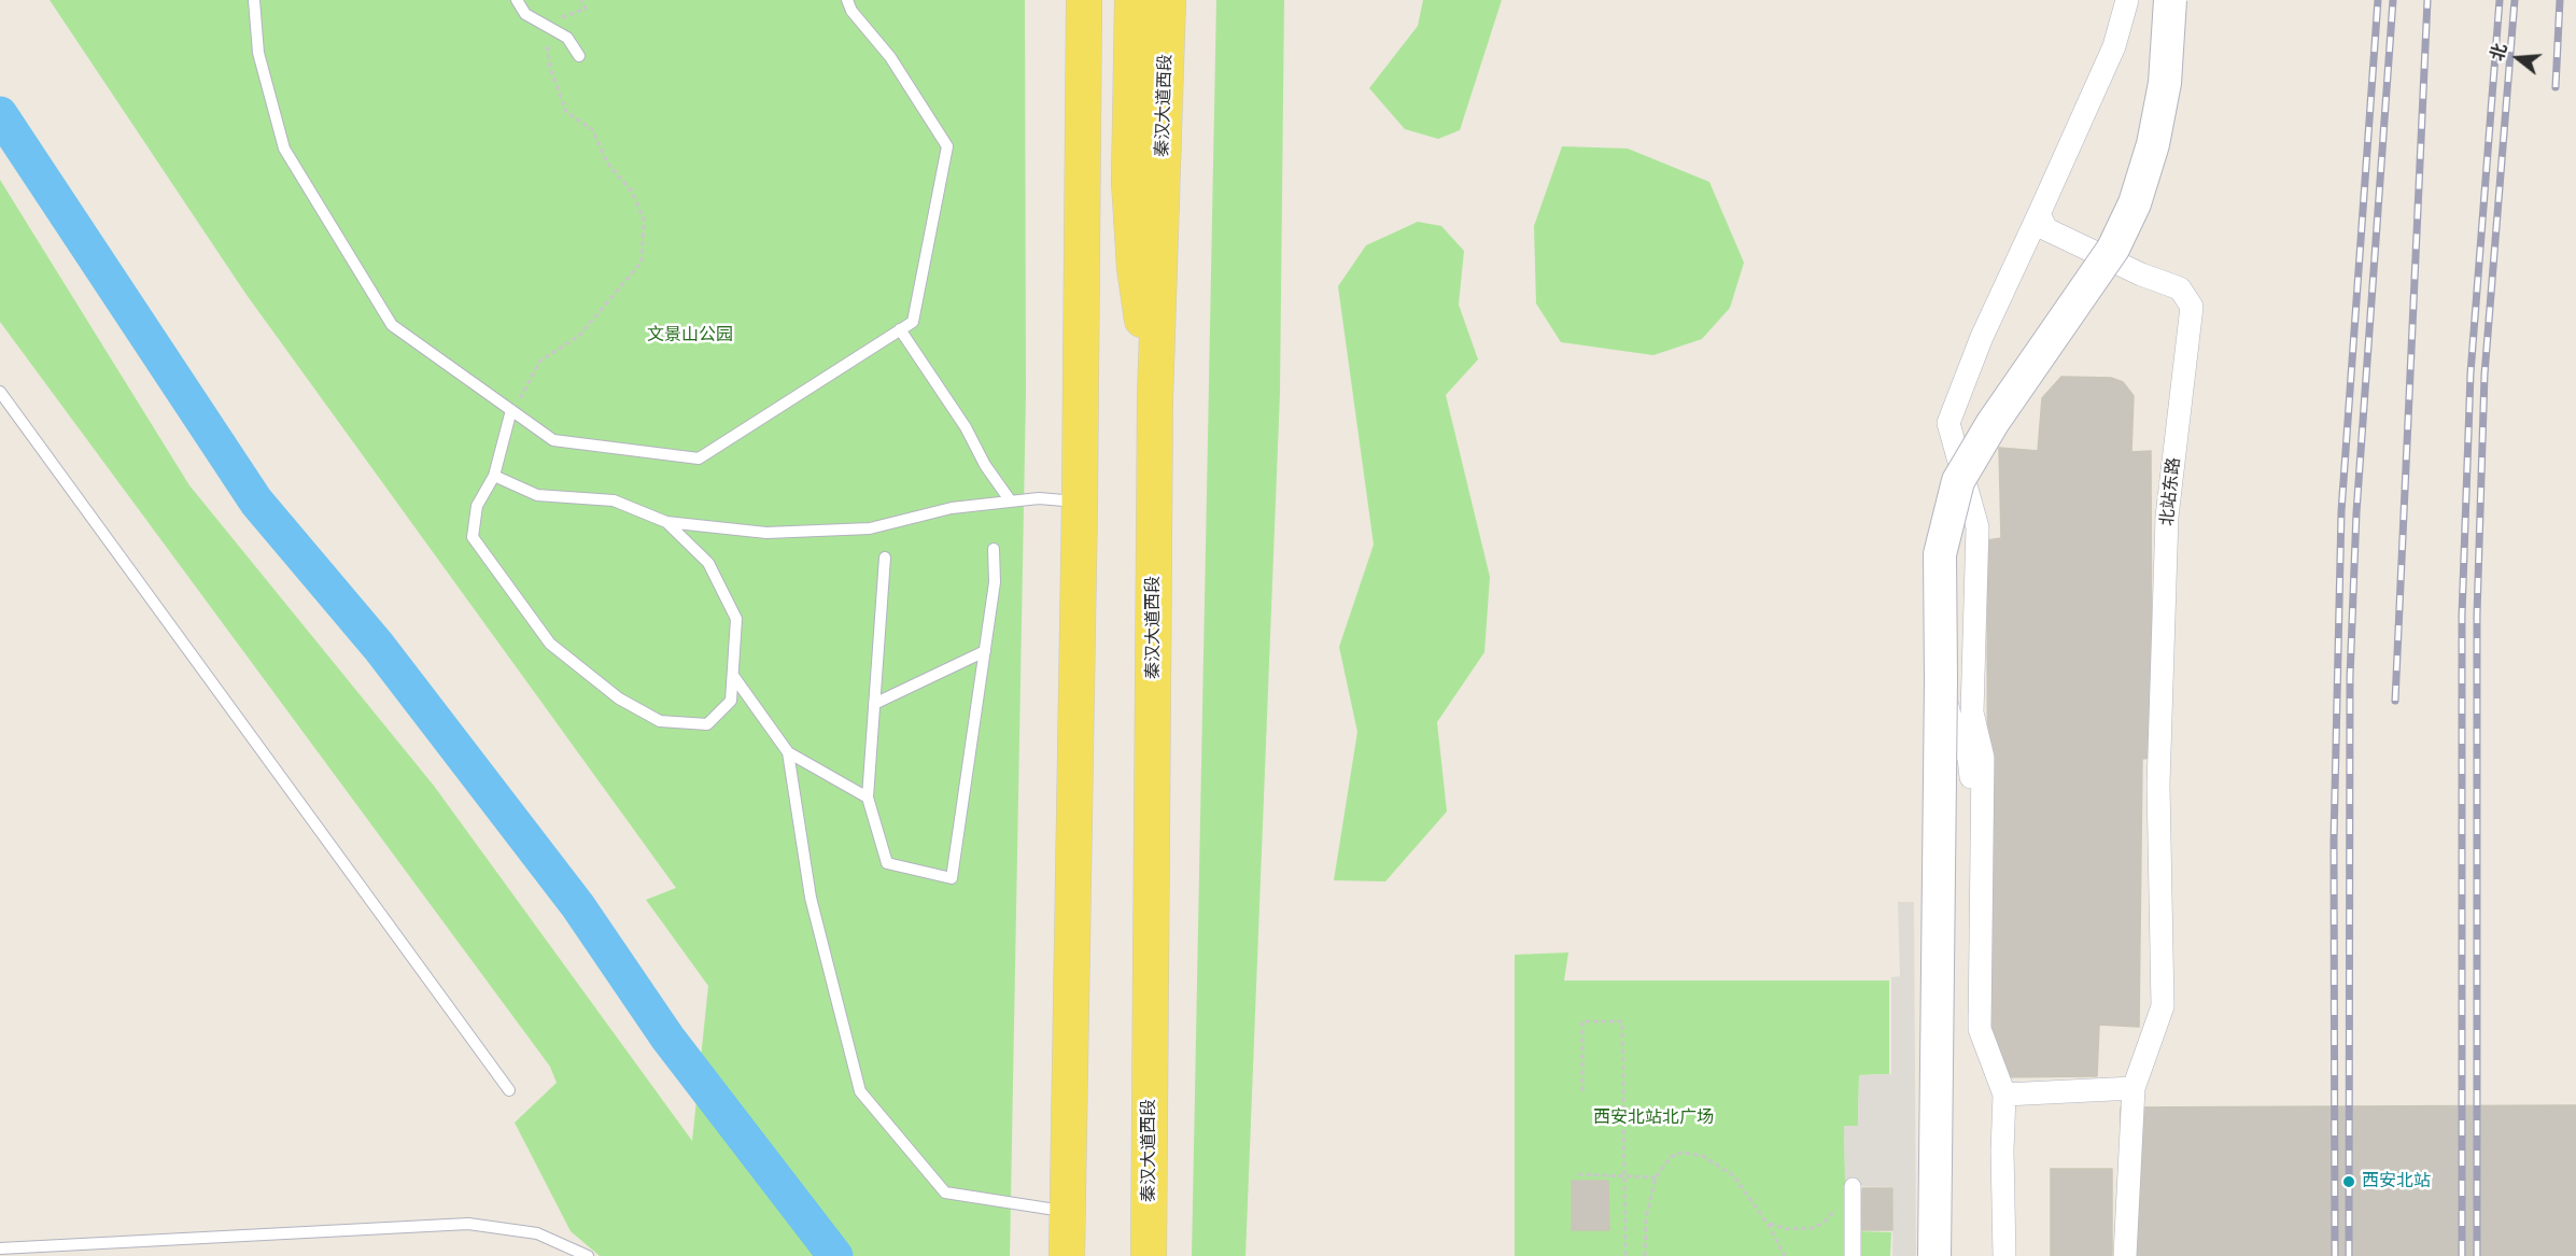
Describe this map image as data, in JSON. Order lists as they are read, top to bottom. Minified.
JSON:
{"streets":{"main road":["秦汉大道西段"],"street":["北站东路"]},"parks":["文景山公园","西安北站北广场"],"places":["西安北站"],"north":"left"}
